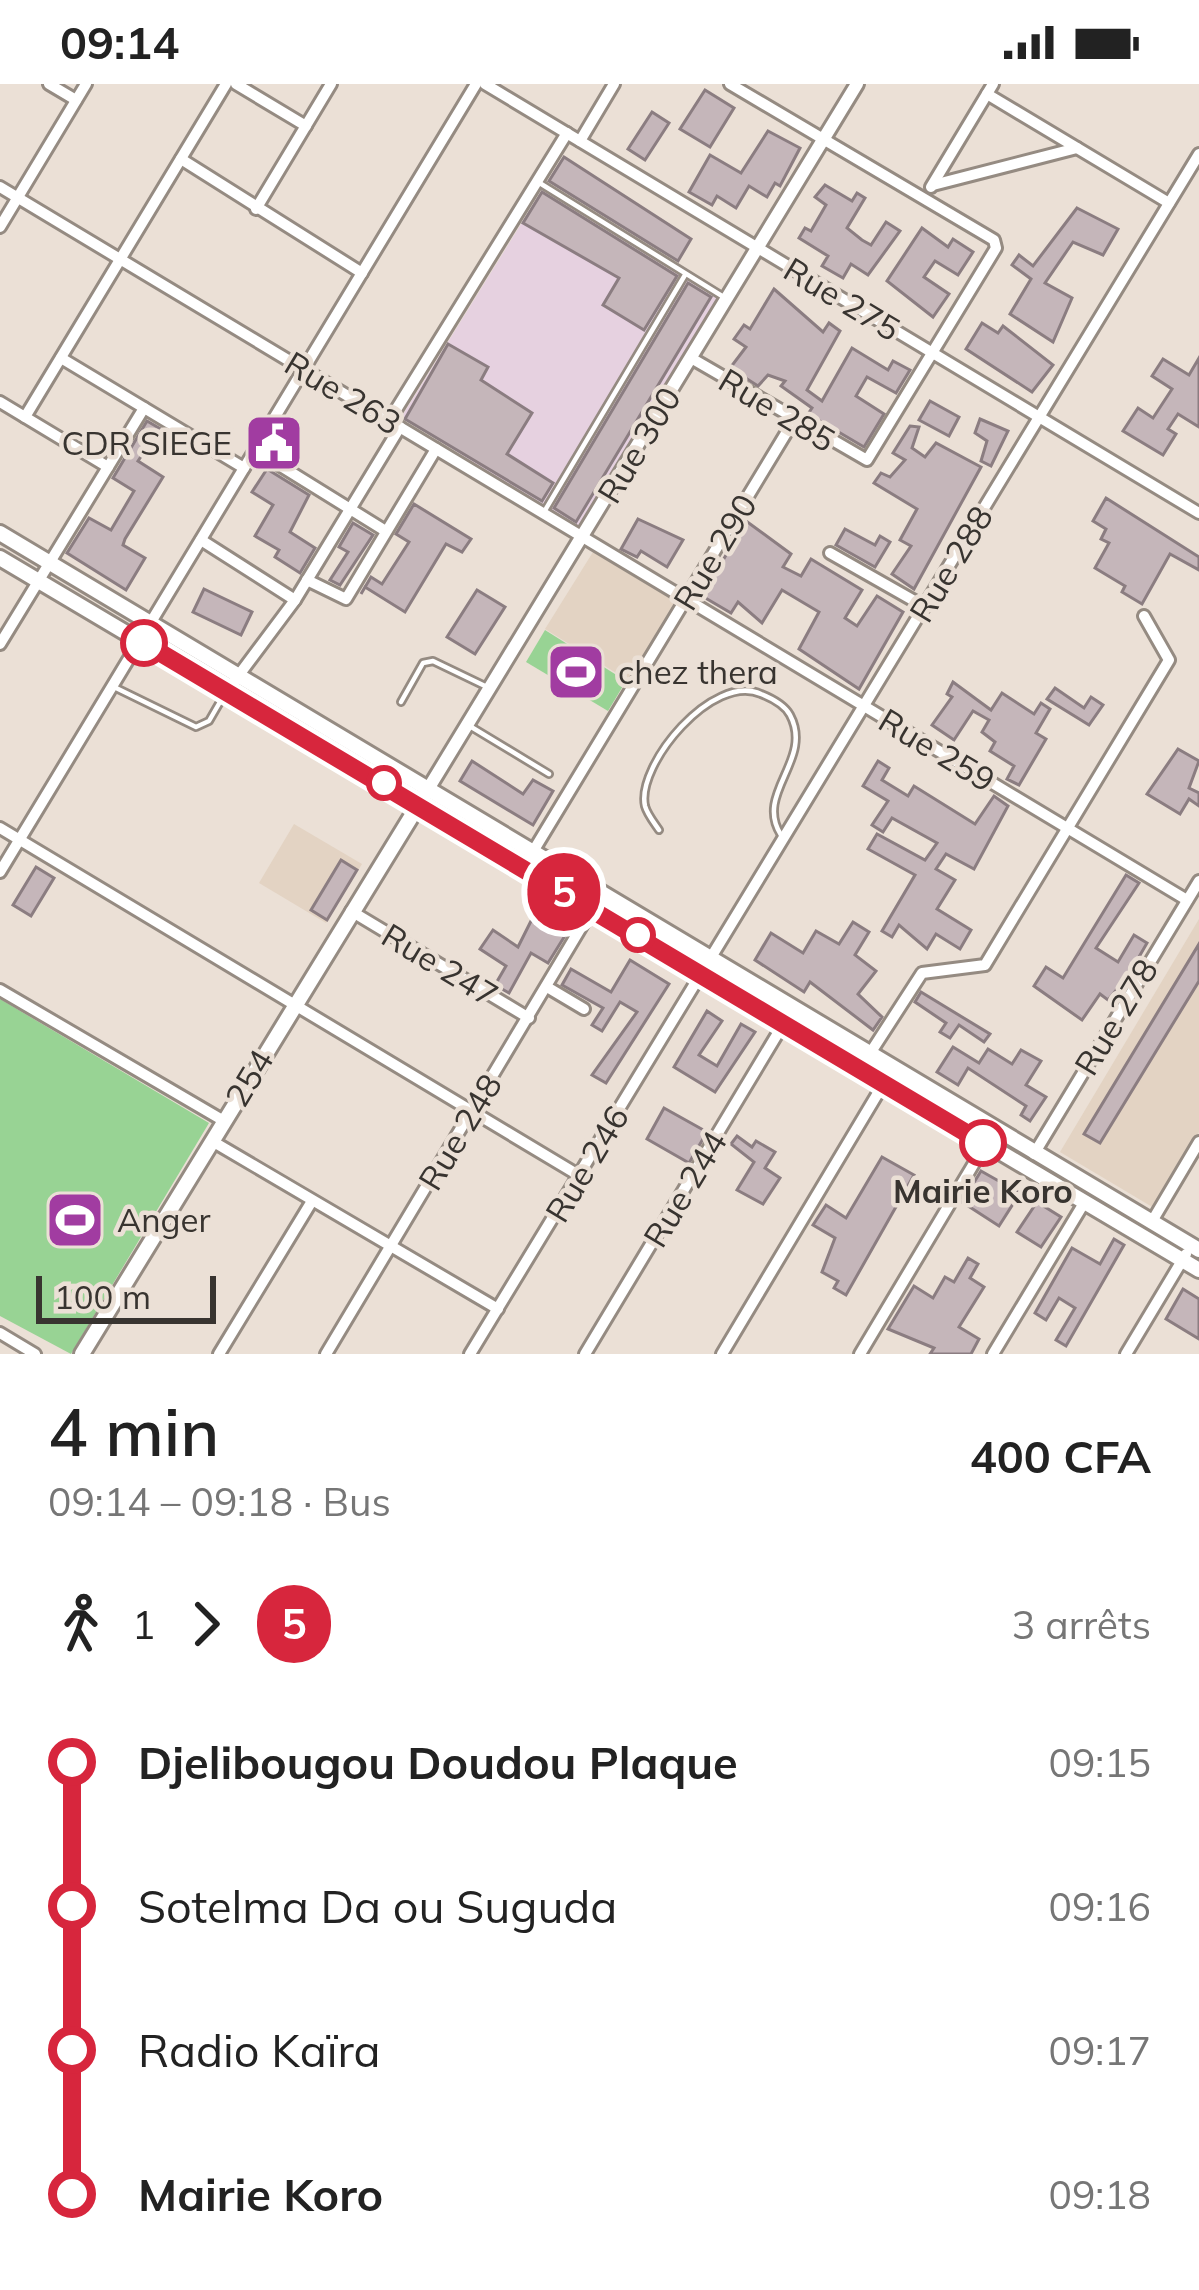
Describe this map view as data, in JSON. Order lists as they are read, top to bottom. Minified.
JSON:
{"streets":{"main road":["254"],"street":["Rue 275","Rue 263","Rue 285","Rue 300","Rue 290","Rue 288","Rue 259","Rue 247","Rue 278","Rue 248","Rue 246","Rue 244"]},"crossings":[["Rue 275","Rue 285"],["Rue 275","Rue 300"],["Rue 275","Rue 288"],["Rue 263","Rue 300"],["Rue 263","Rue 290"],["Rue 263","Rue 259"],["Rue 285","Rue 300"],["Rue 285","Rue 290"],["Rue 300","254"],["Rue 290","Rue 259"],["Rue 288","Rue 259"],["Rue 288","Rue 246"],["Rue 259","Rue 278"],["Rue 247","254"],["Rue 247","Rue 248"]],"places":{"public building":["CDR SIEGE"],"sports":["chez thera","Anger"],"other":["Mairie Koro"]},"lines":["bus line 5"],"scale_bar":"100 m","page":{"status":"09:14","on_map":"5","scale":"100 m","heading":["4 min","09:14 – 09:18 · Bus","400 CFA"],"legs":["1","5","3 arrêts"],"list":[{"name":"Djelibougou Doudou Plaque","value":"09:15"},{"name":"Sotelma Da ou Suguda","value":"09:16"},{"name":"Radio Kaïra","value":"09:17"},{"name":"Mairie Koro","value":"09:18"}]}}
